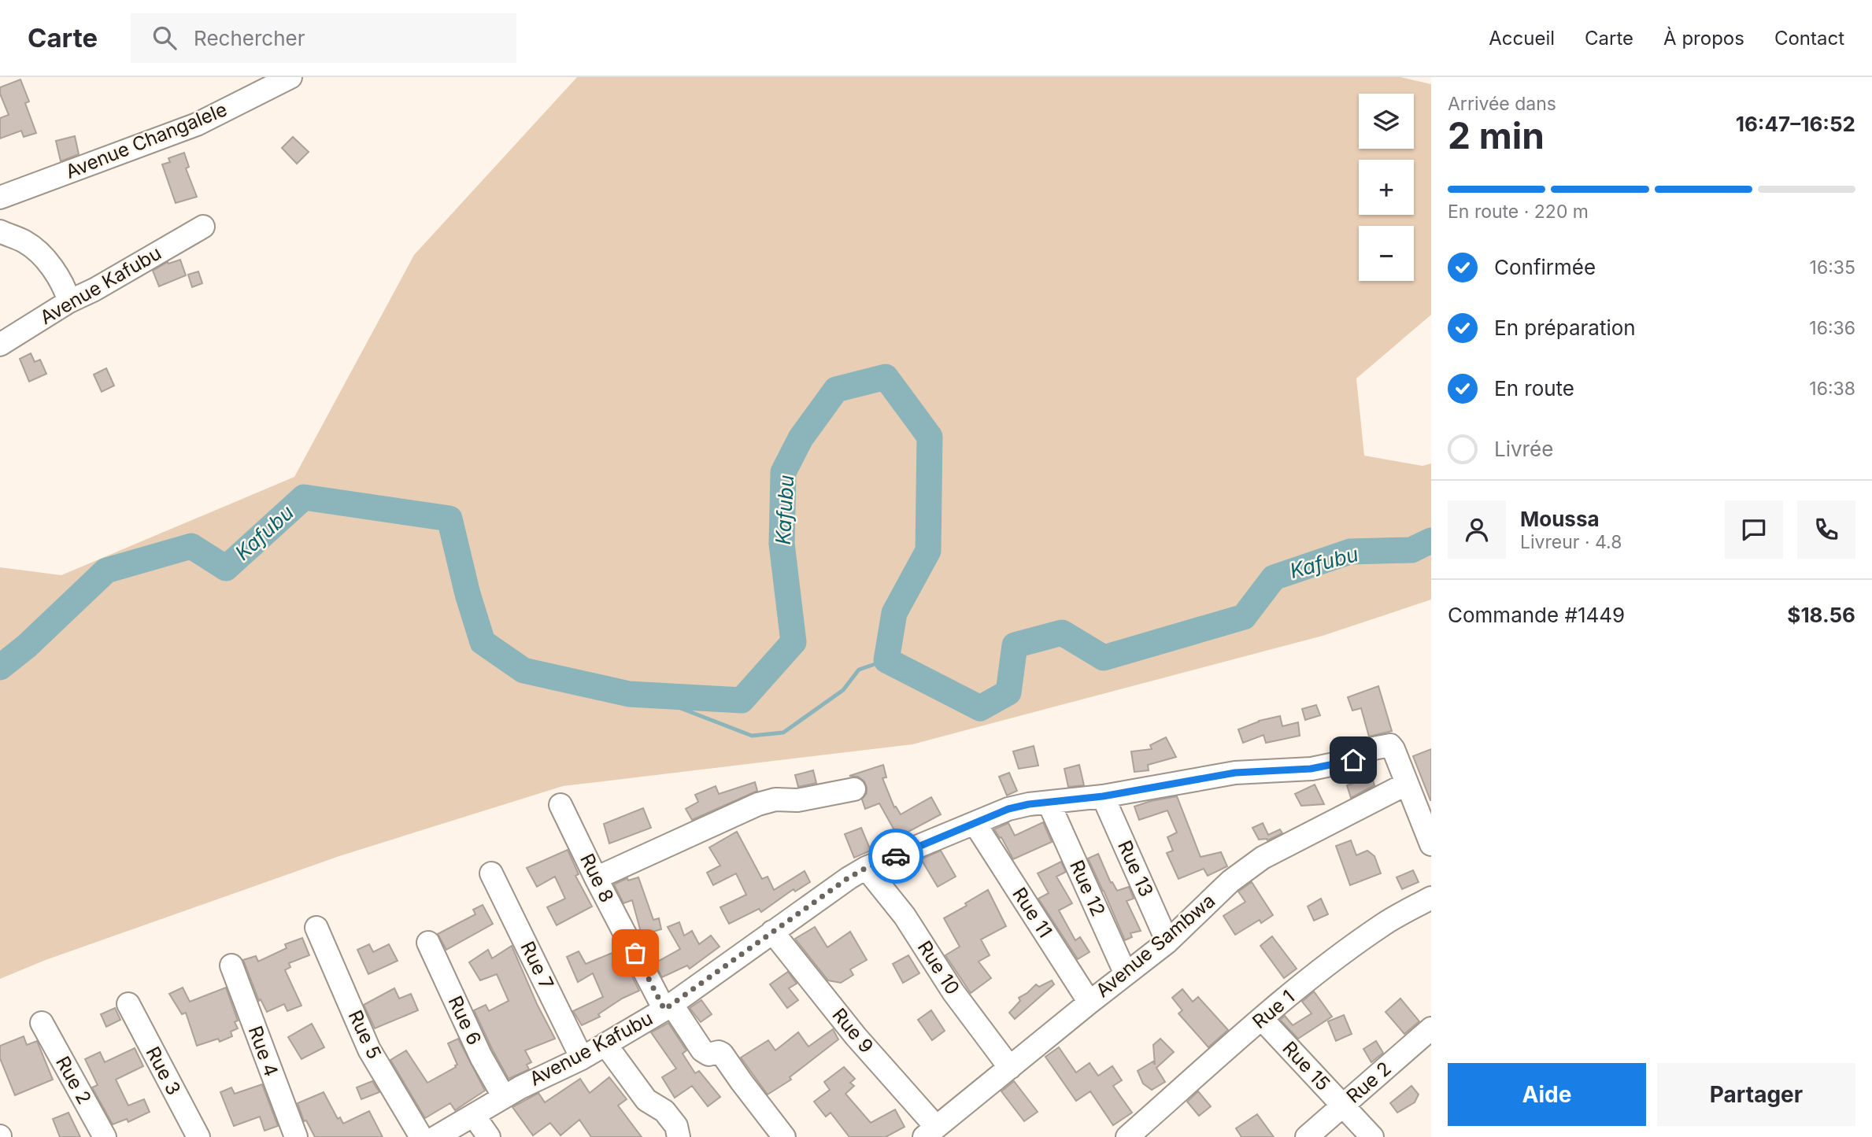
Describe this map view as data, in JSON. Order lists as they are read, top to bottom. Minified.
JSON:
{"streets":{"street":["Avenue Changalele","Avenue Kafubu","Rue 13","Rue 8","Rue 12","Rue 11","Avenue Sambwa","Rue 7","Rue 10","Rue 1","Rue 6","Rue 9","Rue 5","Rue 4","Rue 15","Rue 3","Rue 2"]},"crossings":[["Avenue Kafubu","Rue 13"],["Avenue Kafubu","Rue 8"],["Avenue Kafubu","Rue 12"],["Avenue Kafubu","Rue 11"],["Avenue Kafubu","Avenue Sambwa"],["Avenue Kafubu","Rue 7"],["Avenue Kafubu","Rue 10"],["Avenue Kafubu","Rue 6"],["Avenue Kafubu","Rue 9"],["Rue 13","Avenue Sambwa"],["Rue 12","Avenue Sambwa"],["Rue 11","Avenue Sambwa"],["Avenue Sambwa","Rue 10"],["Avenue Sambwa","Rue 9"],["Rue 1","Rue 15"],["Rue 15","Rue 2"]],"water":["Kafubu"],"page":{"header":"Carte","search":"Rechercher","nav":["Accueil","Carte","À propos","Contact"],"heading":["2 min","Arrivée dans","16:47–16:52"],"panel":["Moussa","Livreur · 4.8","Commande #1449","$18.56"],"map_buttons":["+","−"],"bar":"En route · 220 m","list":[["Confirmée","16:35"],["En préparation","16:36"],["En route","16:38"],"Livrée"],"buttons":["Aide","Partager"]}}
